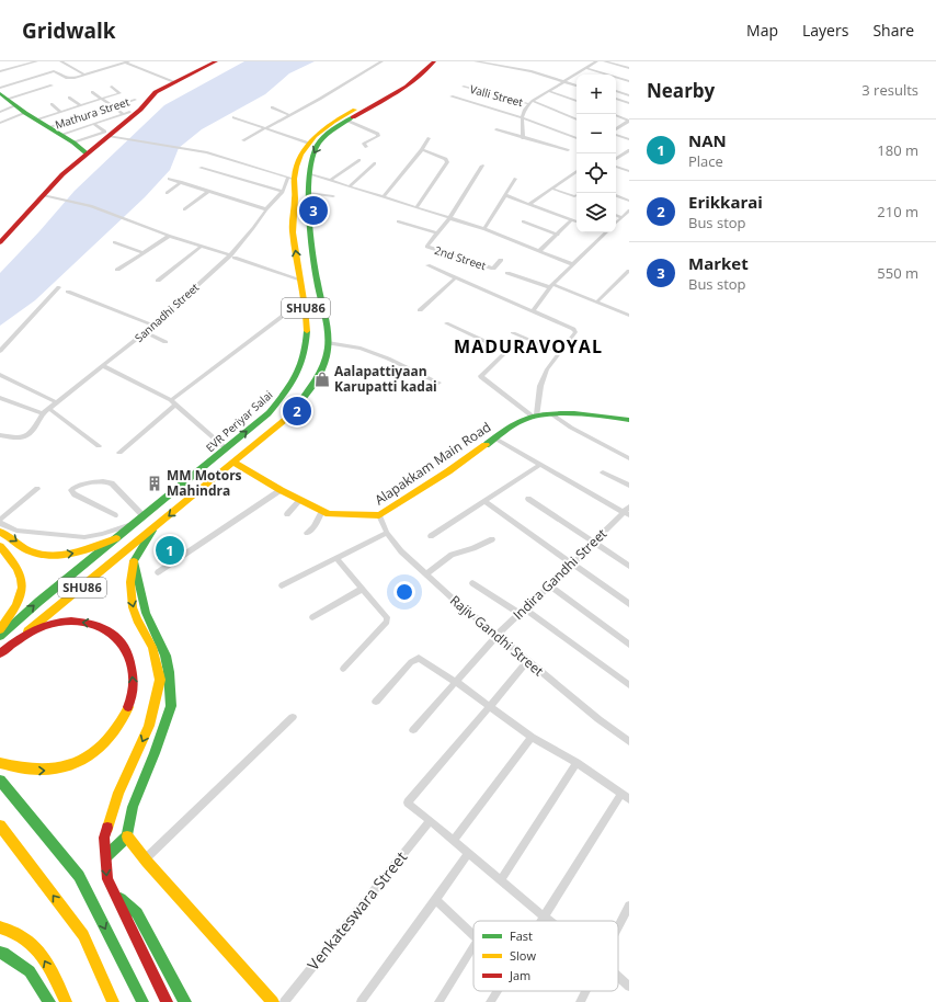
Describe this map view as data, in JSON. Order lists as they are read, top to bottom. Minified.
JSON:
{"streets":{"main road":["SHU86","EVR Periyar Salai","Alapakkam Main Road"],"street":["Valli Street","Mathura Street","2nd Street","Sannadhi Street","Indira Gandhi Street","Rajiv Gandhi Street","Venkateswara Street"]},"crossings":[["SHU86","EVR Periyar Salai"],["Sannadhi Street","EVR Periyar Salai"],["EVR Periyar Salai","Alapakkam Main Road"],["Alapakkam Main Road","Rajiv Gandhi Street"],["Indira Gandhi Street","Rajiv Gandhi Street"]],"districts":["MADURAVOYAL"],"places":{"shop":["Aalapattiyaan Karupatti kadai"],"building":["MM Motors Mahindra"]},"legend":["Fast","Slow","Jam"],"page":{"header":"Gridwalk","nav":["Map","Layers","Share"],"heading":["Nearby","3 results"],"map_buttons":["+","−"],"list":[{"mark":"1","name":"NAN","note":"Place","value":"180 m"},{"mark":"2","name":"Erikkarai","note":"Bus stop","value":"210 m"},{"mark":"3","name":"Market","note":"Bus stop","value":"550 m"}],"pins":["3","2","1"]}}
